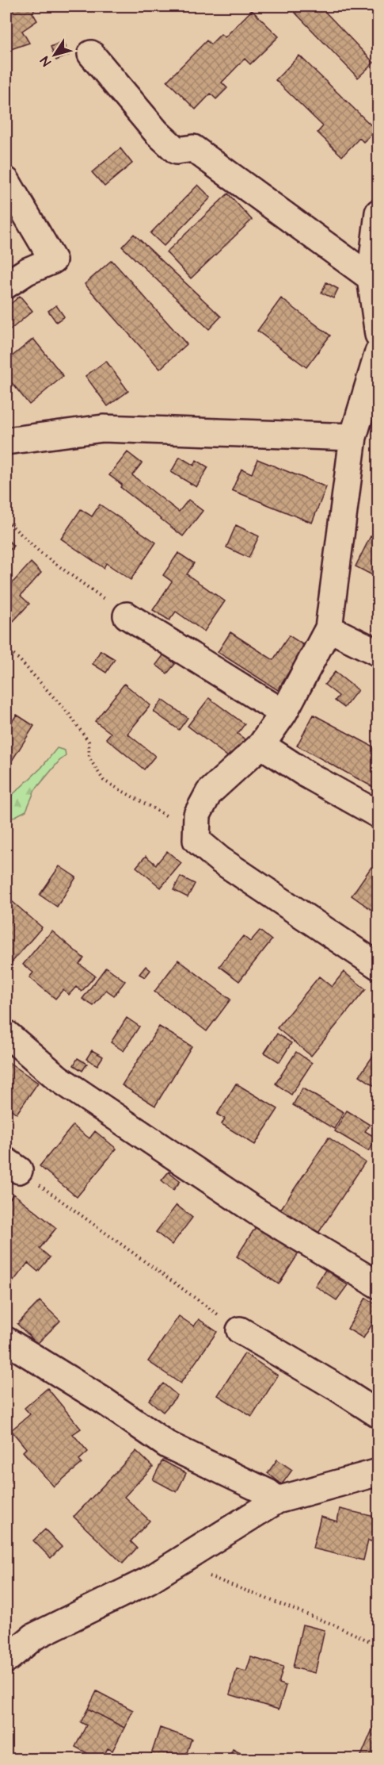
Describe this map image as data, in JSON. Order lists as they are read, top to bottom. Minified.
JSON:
{"north":"bottom left"}
